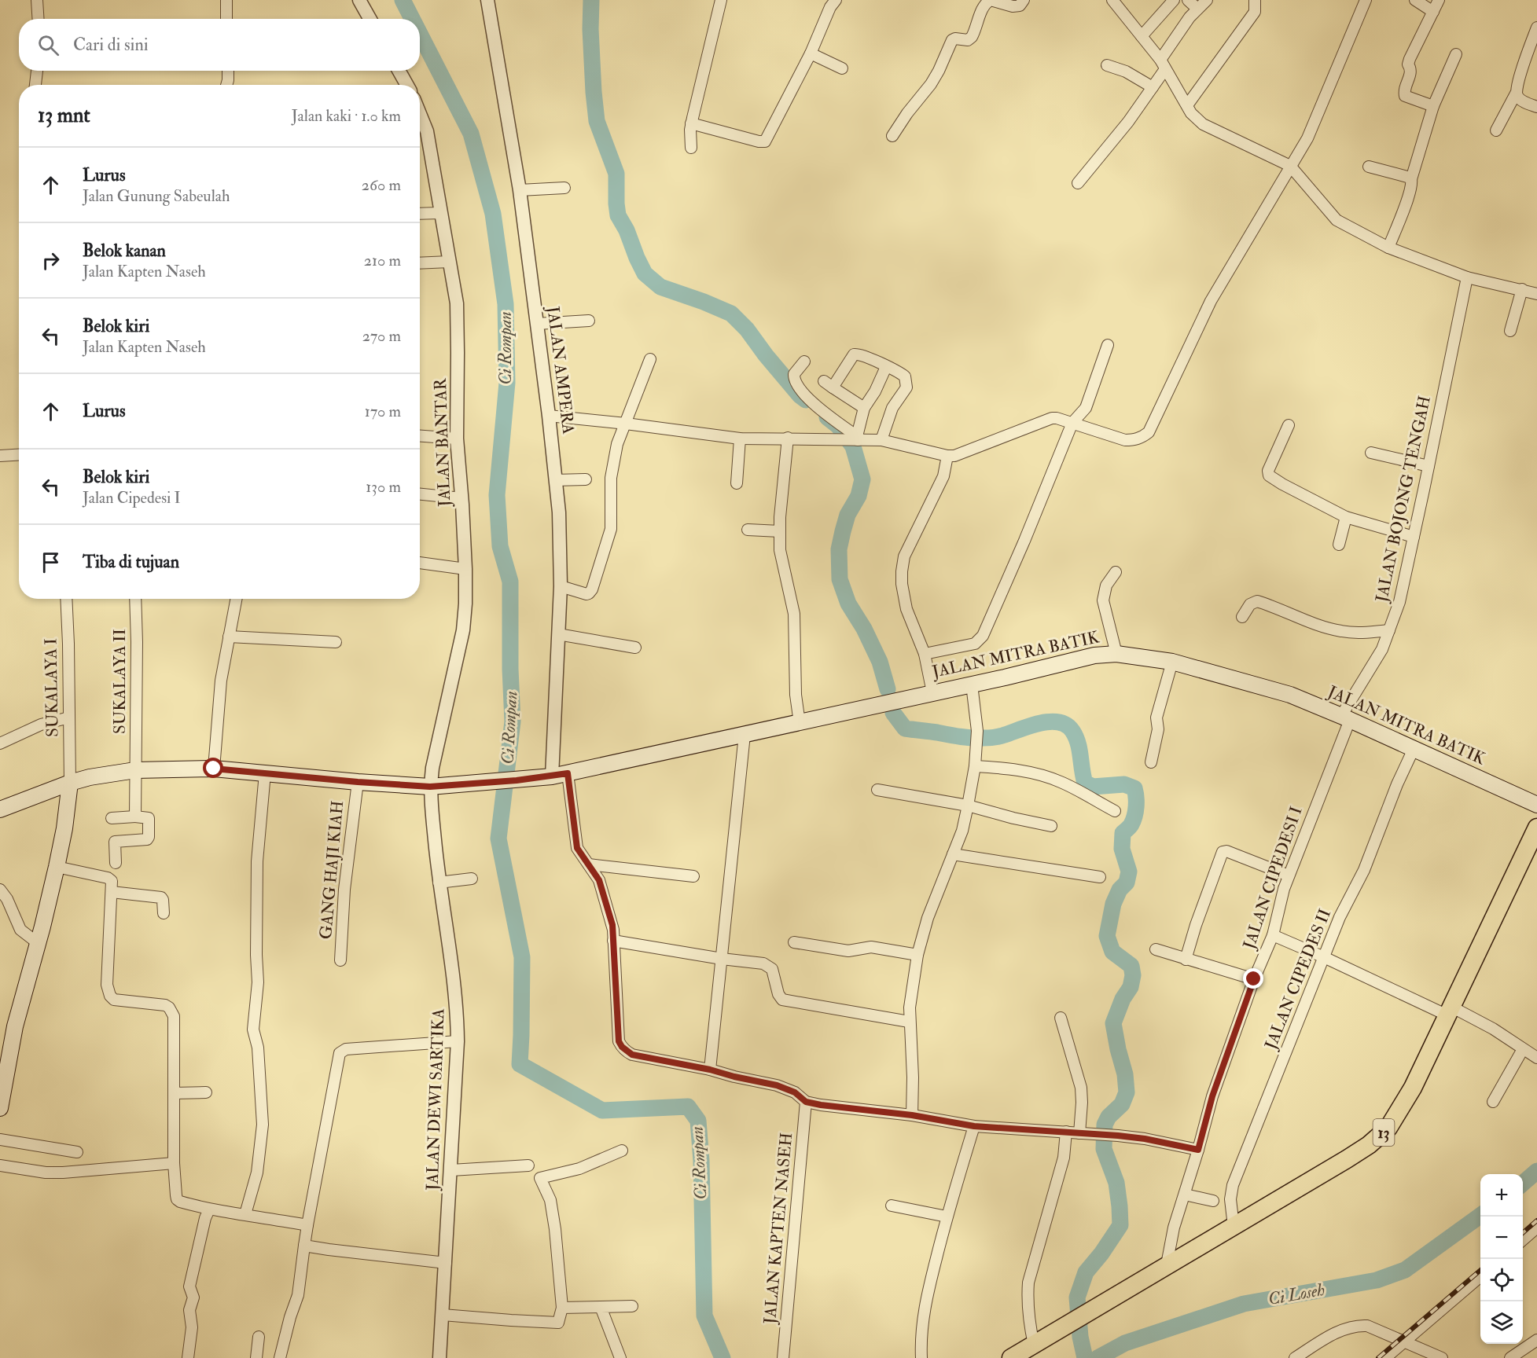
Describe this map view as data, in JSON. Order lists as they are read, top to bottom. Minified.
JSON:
{"streets":{"highway":["13"],"main road":["JALAN MITRA BATIK"],"street":["JALAN AMPERA","JALAN BANTAR","JALAN BOJONG TENGAH","SUKALAYA II","SUKALAYA I","GANG HAJI KIAH","JALAN CIPEDESI I","JALAN CIPEDES II","JALAN DEWI SARTIKA","JALAN KAPTEN NASEH"]},"crossings":[["JALAN AMPERA","JALAN MITRA BATIK"],["JALAN BANTAR","JALAN MITRA BATIK"],["JALAN BANTAR","JALAN DEWI SARTIKA"],["JALAN BOJONG TENGAH","JALAN MITRA BATIK"],["JALAN BOJONG TENGAH","JALAN CIPEDESI I"],["JALAN MITRA BATIK","SUKALAYA II"],["JALAN MITRA BATIK","SUKALAYA I"],["JALAN MITRA BATIK","GANG HAJI KIAH"],["JALAN MITRA BATIK","JALAN CIPEDESI I"],["JALAN MITRA BATIK","JALAN CIPEDES II"],["JALAN MITRA BATIK","JALAN DEWI SARTIKA"],["JALAN CIPEDESI I","13"],["JALAN CIPEDES II","13"]],"water":["Ci Rompan","Ci Loseh"],"page":{"search":"Cari di sini","heading":["13 mnt","Jalan kaki · 1.0 km"],"list":[["Lurus","Jalan Gunung Sabeulah","260 m"],["Belok kanan","Jalan Kapten Naseh","210 m"],["Belok kiri","Jalan Kapten Naseh","270 m"],["Lurus","170 m"],["Belok kiri","Jalan Cipedesi I","130 m"],"Tiba di tujuan"],"map_buttons":["+","−"]}}
